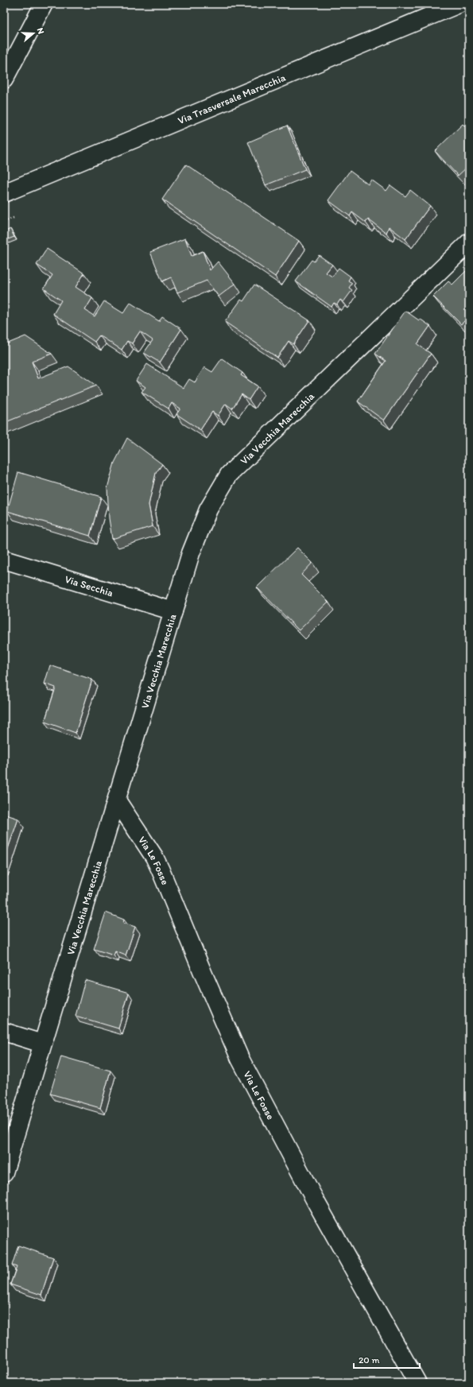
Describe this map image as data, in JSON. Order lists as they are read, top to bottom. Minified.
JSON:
{"streets":{"street":["Via Trasversale Marecchia","Via Vecchia Marecchia","Via Secchia","Via Le Fosse"]},"crossings":[["Via Vecchia Marecchia","Via Secchia"],["Via Vecchia Marecchia","Via Le Fosse"]],"scale_bar":"20 m","north":"right"}
